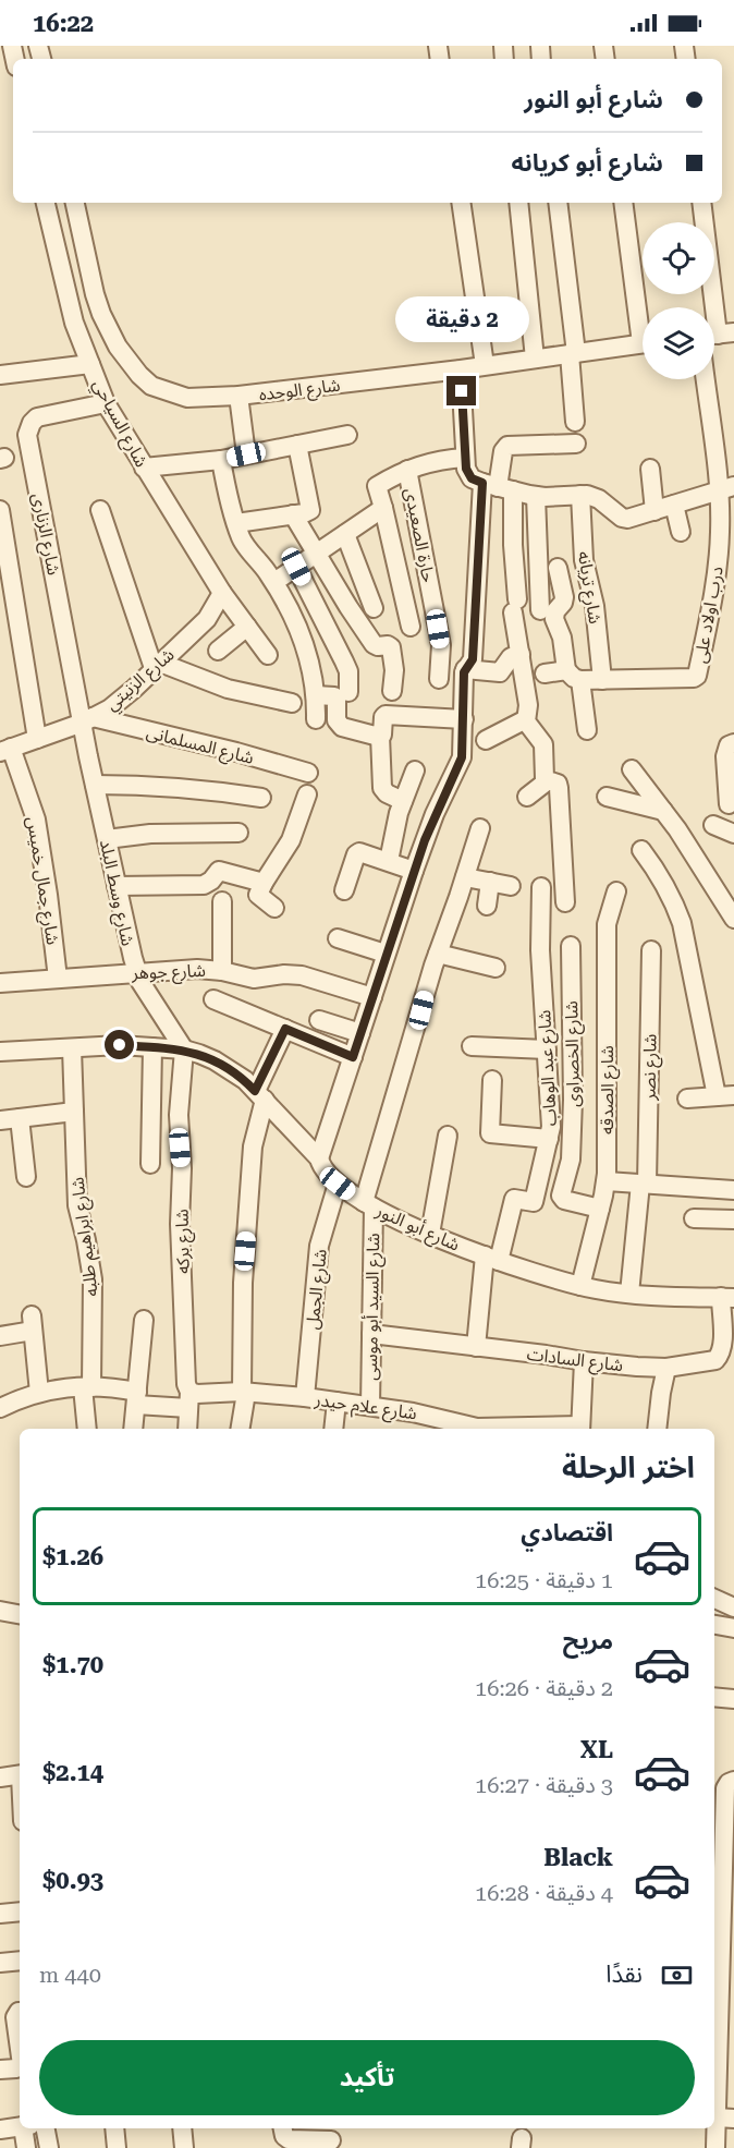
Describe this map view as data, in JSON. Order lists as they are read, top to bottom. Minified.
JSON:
{"streets":{"street":["شارع الوحده","شارع السياحي","شارع الزنارى","حارة الصعيدى","شارع تريانه","درب اولاد على","شارع الزنيتي","شارع المسلمانى","شارع جمال خميس","شارع وسط البلد","شارع جوهر","شارع الخصراوى","شارع نصر","شارع عبد الوهاب","شارع الصدقه","شارع أبو النور","شارع ابراهيم طلبه","شارع بركه","شارع الجمل","شارع السيد أبو موسى","شارع السادات","شارع علام حيدر"]},"crossings":[["شارع السياحي","شارع الزنارى"],["شارع السياحي","شارع الزنيتي"],["شارع الزنارى","شارع الزنيتي"],["شارع الزنارى","شارع المسلمانى"],["شارع الزنارى","شارع وسط البلد"],["شارع تريانه","درب اولاد على"],["شارع الزنيتي","شارع المسلمانى"],["شارع الزنيتي","شارع جمال خميس"],["شارع الزنيتي","شارع وسط البلد"],["شارع المسلمانى","شارع وسط البلد"],["شارع جمال خميس","شارع جوهر"],["شارع وسط البلد","شارع جوهر"],["شارع وسط البلد","شارع أبو النور"],["شارع وسط البلد","شارع بركه"],["شارع الخصراوى","شارع الصدقه"],["شارع نصر","شارع أبو النور"],["شارع عبد الوهاب","شارع أبو النور"],["شارع الصدقه","شارع أبو النور"],["شارع أبو النور","شارع ابراهيم طلبه"],["شارع أبو النور","شارع بركه"],["شارع أبو النور","شارع الجمل"],["شارع أبو النور","شارع السيد أبو موسى"],["شارع أبو النور","شارع السادات"],["شارع ابراهيم طلبه","شارع علام حيدر"],["شارع بركه","شارع علام حيدر"],["شارع الجمل","شارع علام حيدر"],["شارع السيد أبو موسى","شارع السادات"],["شارع السيد أبو موسى","شارع علام حيدر"]],"page":{"status":"16:22","banner":["شارع أبو النور","شارع أبو كريانه"],"bubble":"2 دقيقة","heading":"اختر الرحلة","list":[{"name":"اقتصادي","note":"1 دقيقة · 16:25","value":"$1.26"},{"name":"مريح","note":"2 دقيقة · 16:26","value":"$1.70"},{"name":"XL","note":"3 دقيقة · 16:27","value":"$2.14"},{"name":"Black","note":"4 دقيقة · 16:28","value":"$0.93"}],"pay":["نقدًا","440 m"],"buttons":"تأكيد"}}
